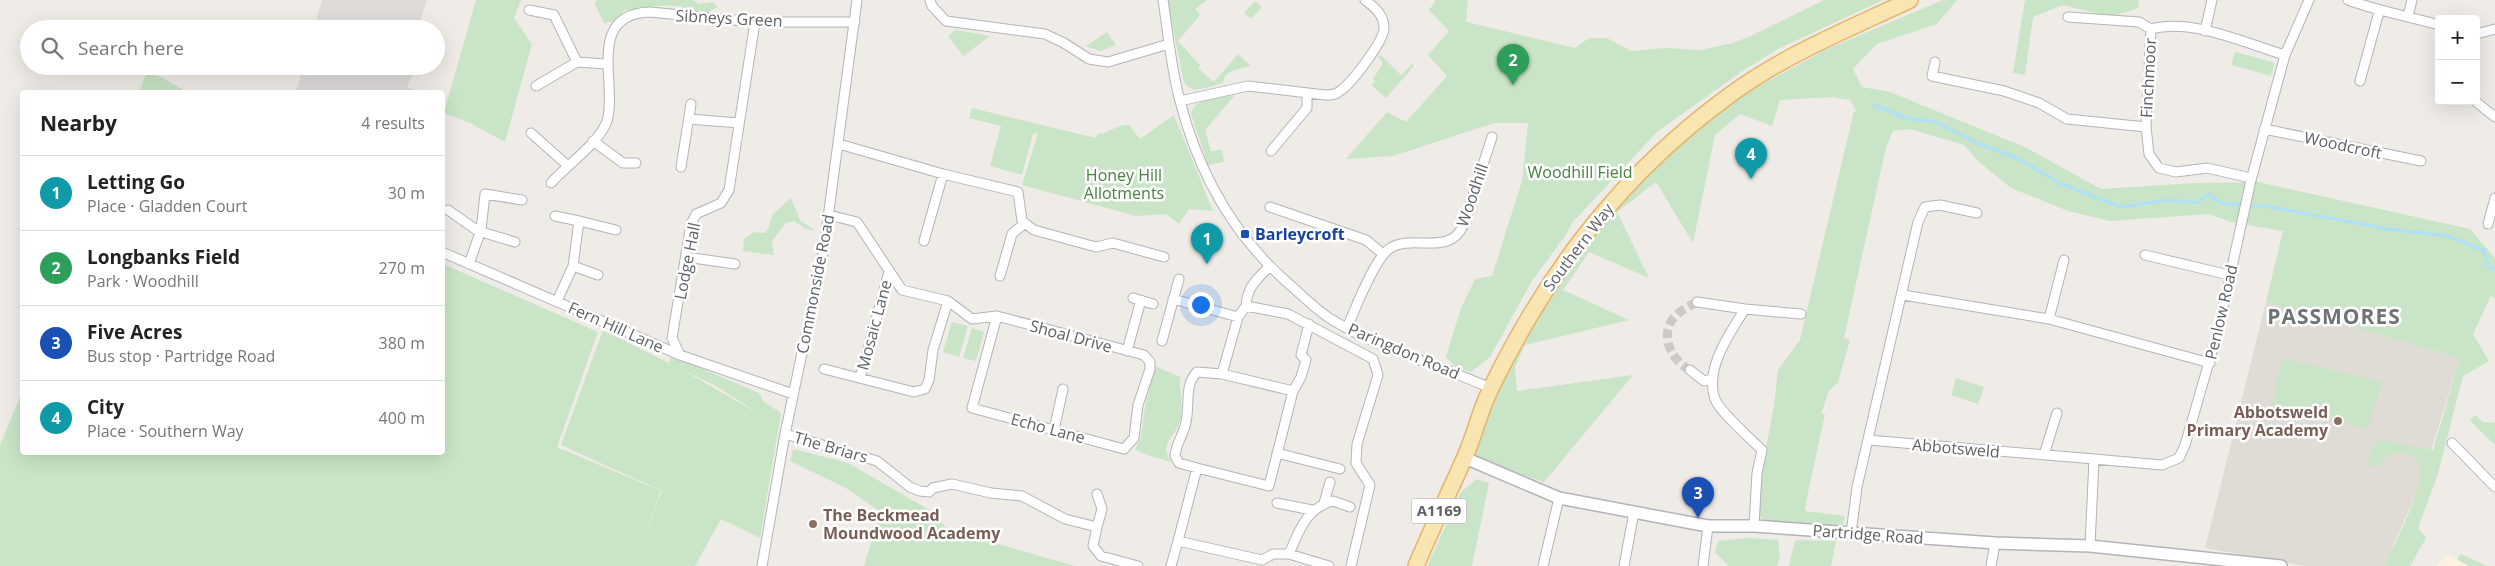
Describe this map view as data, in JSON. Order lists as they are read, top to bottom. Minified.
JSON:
{"streets":{"main road":["Southern Way","A1169"],"street":["Sibneys Green","Finchmoor","Woodcroft","Woodhill","Lodge Hall","Commonside Road","Penlow Road","Mosaic Lane","Fern Hill Lane","Shoal Drive","Paringdon Road","Echo Lane","The Briars","Abbotsweld","Partridge Road"]},"crossings":[["Sibneys Green","Lodge Hall"],["Sibneys Green","Commonside Road"],["Finchmoor","Penlow Road"],["Woodcroft","Penlow Road"],["Southern Way","Paringdon Road"],["Southern Way","Partridge Road"],["Lodge Hall","Fern Hill Lane"],["Commonside Road","Fern Hill Lane"],["Commonside Road","The Briars"],["Penlow Road","Abbotsweld"],["Shoal Drive","Echo Lane"]],"districts":["PASSMORES"],"parks":["Woodhill Field","Honey Hill Allotments"],"places":{"transit":["Barleycroft"],"other":["Abbotsweld Primary Academy","The Beckmead Moundwood Academy"]},"page":{"map_buttons":["+","−"],"search":"Search here","pins":["2","4","1","3"],"heading":["Nearby","4 results"],"list":[{"mark":"1","name":"Letting Go","note":"Place · Gladden Court","value":"30 m"},{"mark":"2","name":"Longbanks Field","note":"Park · Woodhill","value":"270 m"},{"mark":"3","name":"Five Acres","note":"Bus stop · Partridge Road","value":"380 m"},{"mark":"4","name":"City","note":"Place · Southern Way","value":"400 m"}]}}
